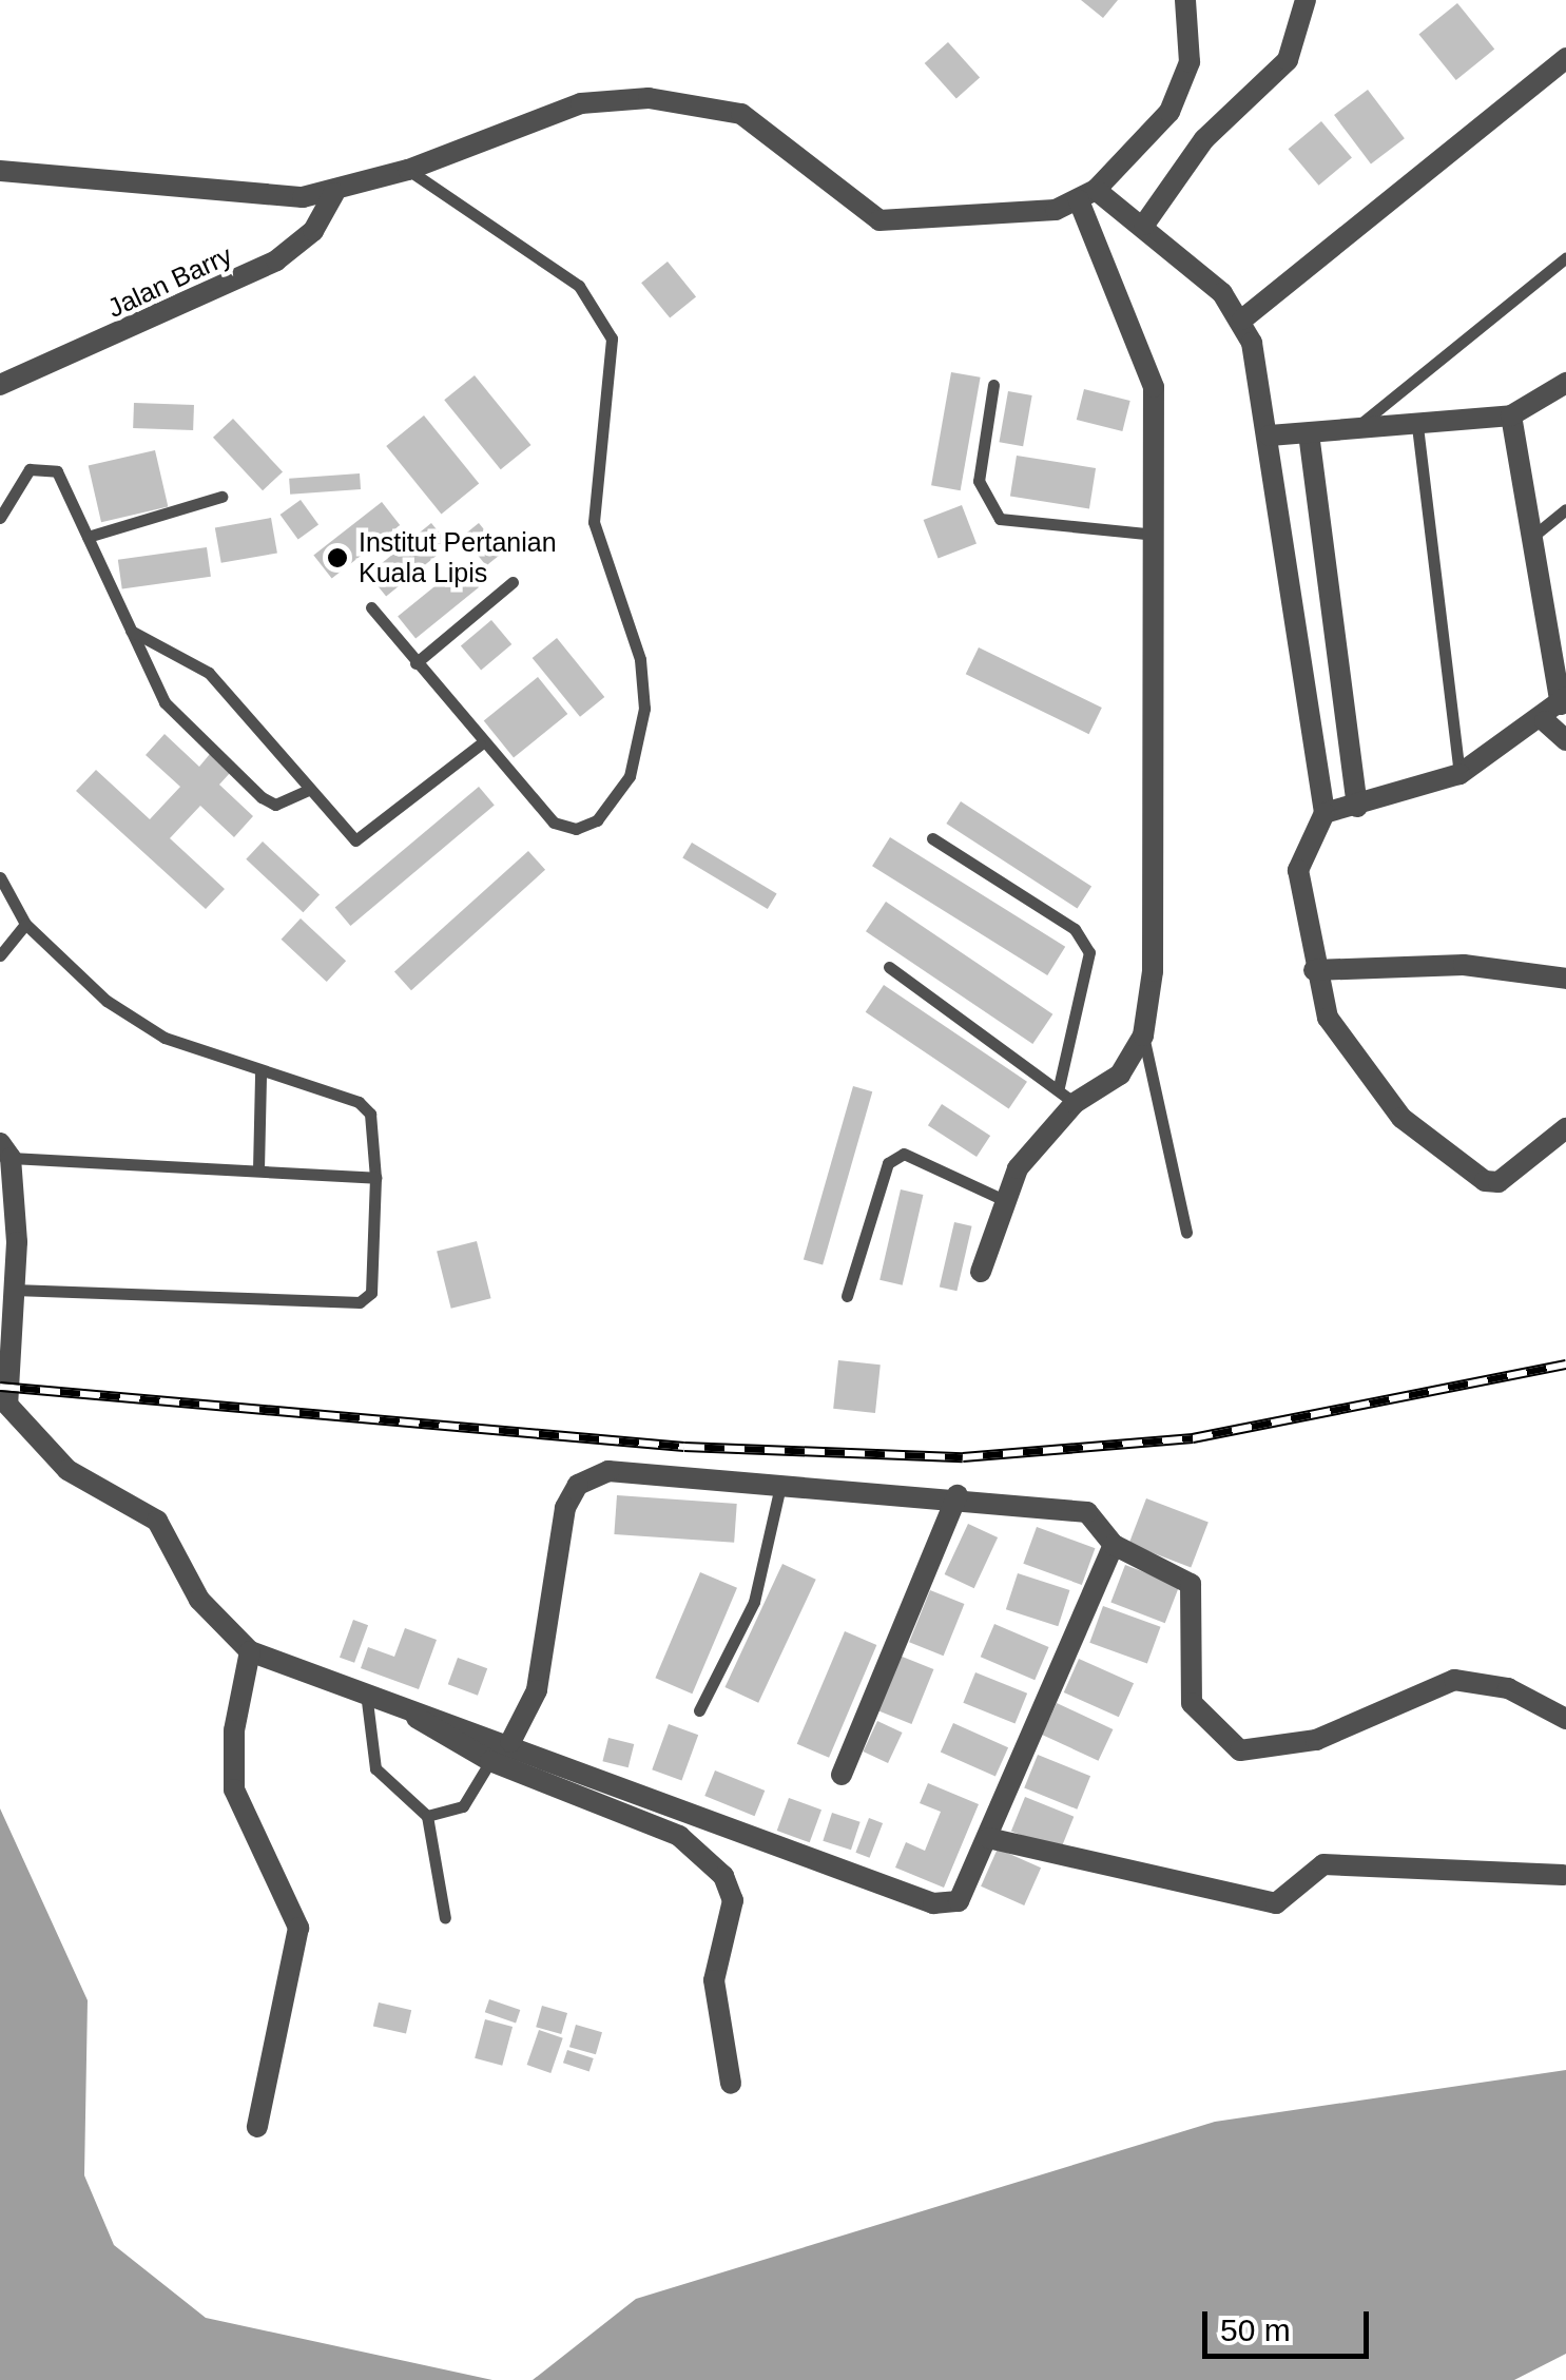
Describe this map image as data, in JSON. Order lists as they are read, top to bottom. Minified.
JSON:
{"streets":{"street":["Jalan Barry"]},"places":["Institut Pertanian Kuala Lipis"],"scale_bar":"50 m"}
